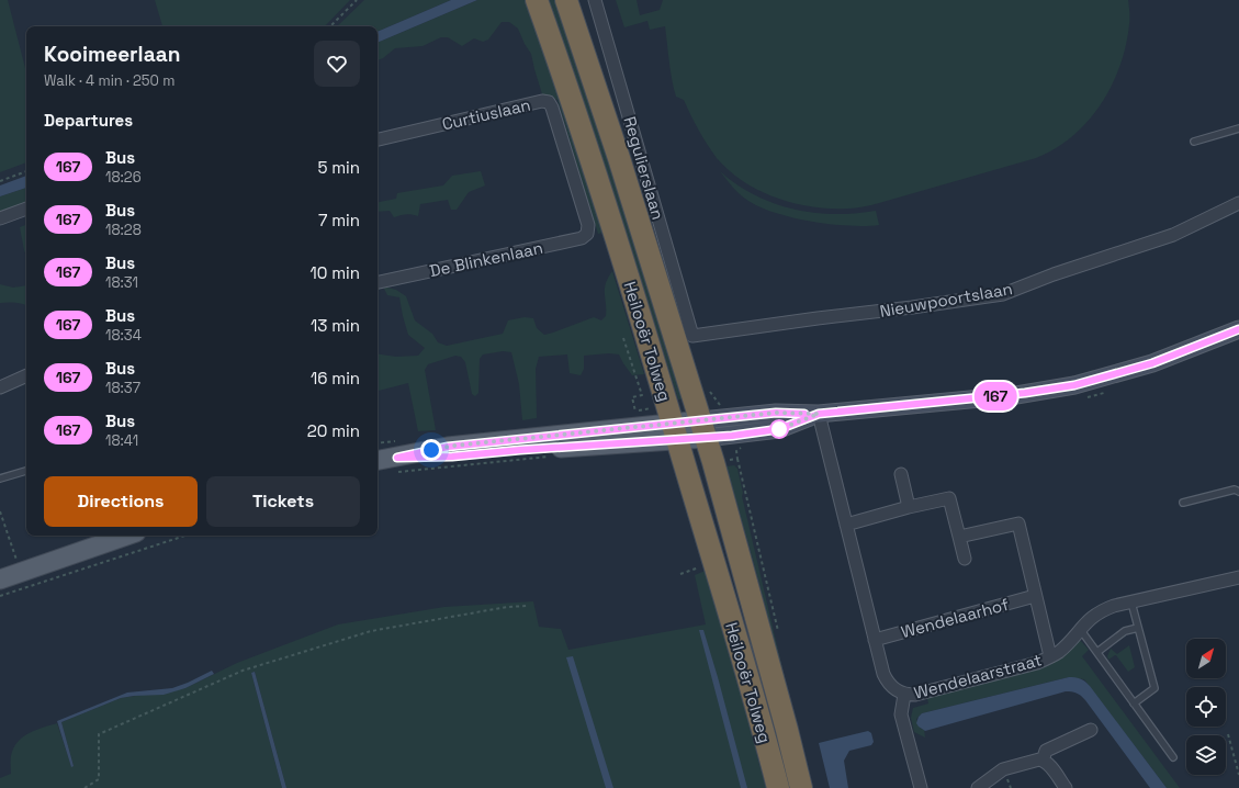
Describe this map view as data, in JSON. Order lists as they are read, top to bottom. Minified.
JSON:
{"streets":{"highway":["Heilooër Tolweg"],"street":["Curtiuslaan","Regulierslaan","De Blinkenlaan","Nieuwpoortslaan","Wendelaarhof","Wendelaarstraat"]},"crossings":[["Curtiuslaan","De Blinkenlaan"],["Regulierslaan","Nieuwpoortslaan"]],"lines":["bus line 167"],"north":"top right","page":{"on_map":"167","heading":[["Kooimeerlaan","Walk · 4 min · 250 m"],"Departures"],"list":[{"mark":"167","name":"Bus","note":"18:26","value":"5 min"},{"mark":"167","name":"Bus","note":"18:28","value":"7 min"},{"mark":"167","name":"Bus","note":"18:31","value":"10 min"},{"mark":"167","name":"Bus","note":"18:34","value":"13 min"},{"mark":"167","name":"Bus","note":"18:37","value":"16 min"},{"mark":"167","name":"Bus","note":"18:41","value":"20 min"}],"buttons":["Directions","Tickets"]}}
